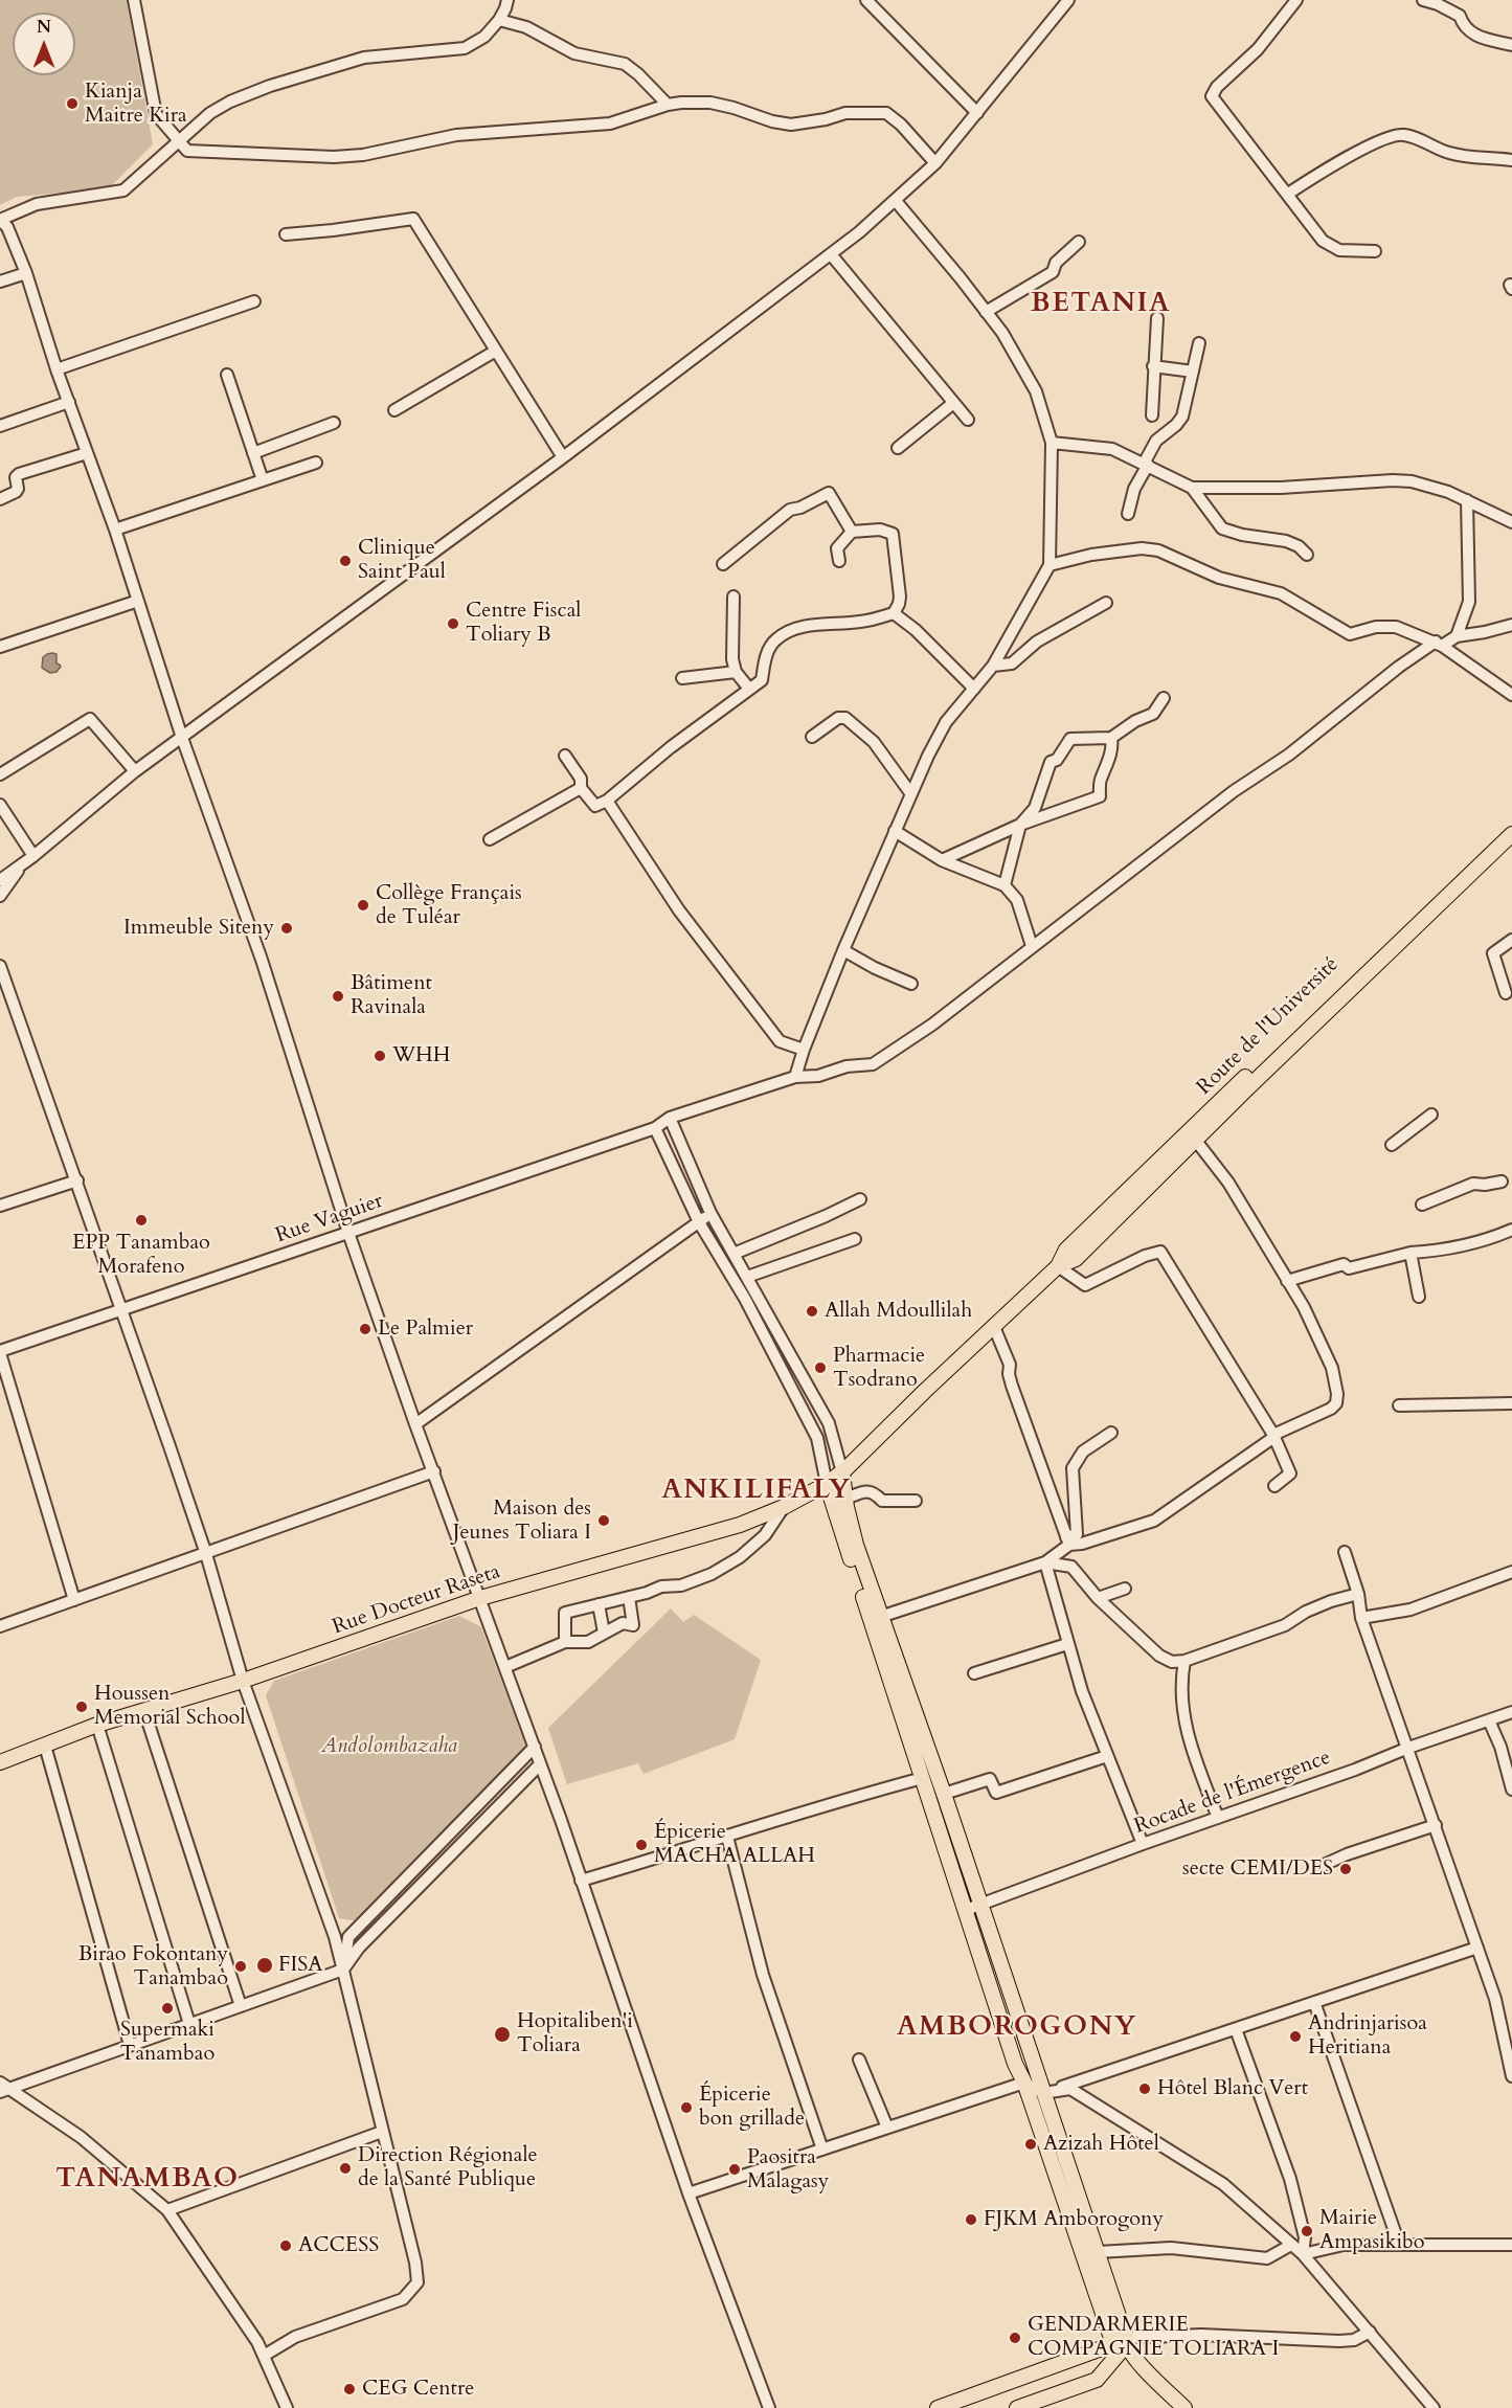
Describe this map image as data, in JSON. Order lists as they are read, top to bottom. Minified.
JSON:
{"streets":{"main road":["Route de l'Université","Rue Docteur Raseta"],"street":["Rue Vaguier","Rocade de l'Émergence"]},"crossings":[["Route de l'Université","Rue Docteur Raseta"]],"districts":["BETANIA","ANKILIFALY","AMBOROGONY","TANAMBAO"],"parks":["Andolombazaha"],"places":["Kianja Maitre Kira","Clinique Saint Paul","Centre Fiscal Toliary B","Collège Français de Tuléar","Immeuble Siteny","Bâtiment Ravinala","WHH","EPP Tanambao Morafeno","Allah Mdoullilah","Le Palmier","Pharmacie Tsodrano","Maison des Jeunes Toliara I","Houssen Memorial School","Épicerie MACHA ALLAH","secte CEMI/DES","FISA","Birao Fokontany Tanambao","Supermaki Tanambao","Hopitaliben'i Toliara","Andrinjarisoa Heritiana","Hôtel Blanc Vert","Épicerie bon grillade","Azizah Hôtel","Direction Régionale de la Santé Publique","Paositra Malagasy","FJKM Amborogony","Mairie Ampasikibo","ACCESS","GENDARMERIE COMPAGNIE TOLIARA I","CEG Centre"],"north":"top"}
